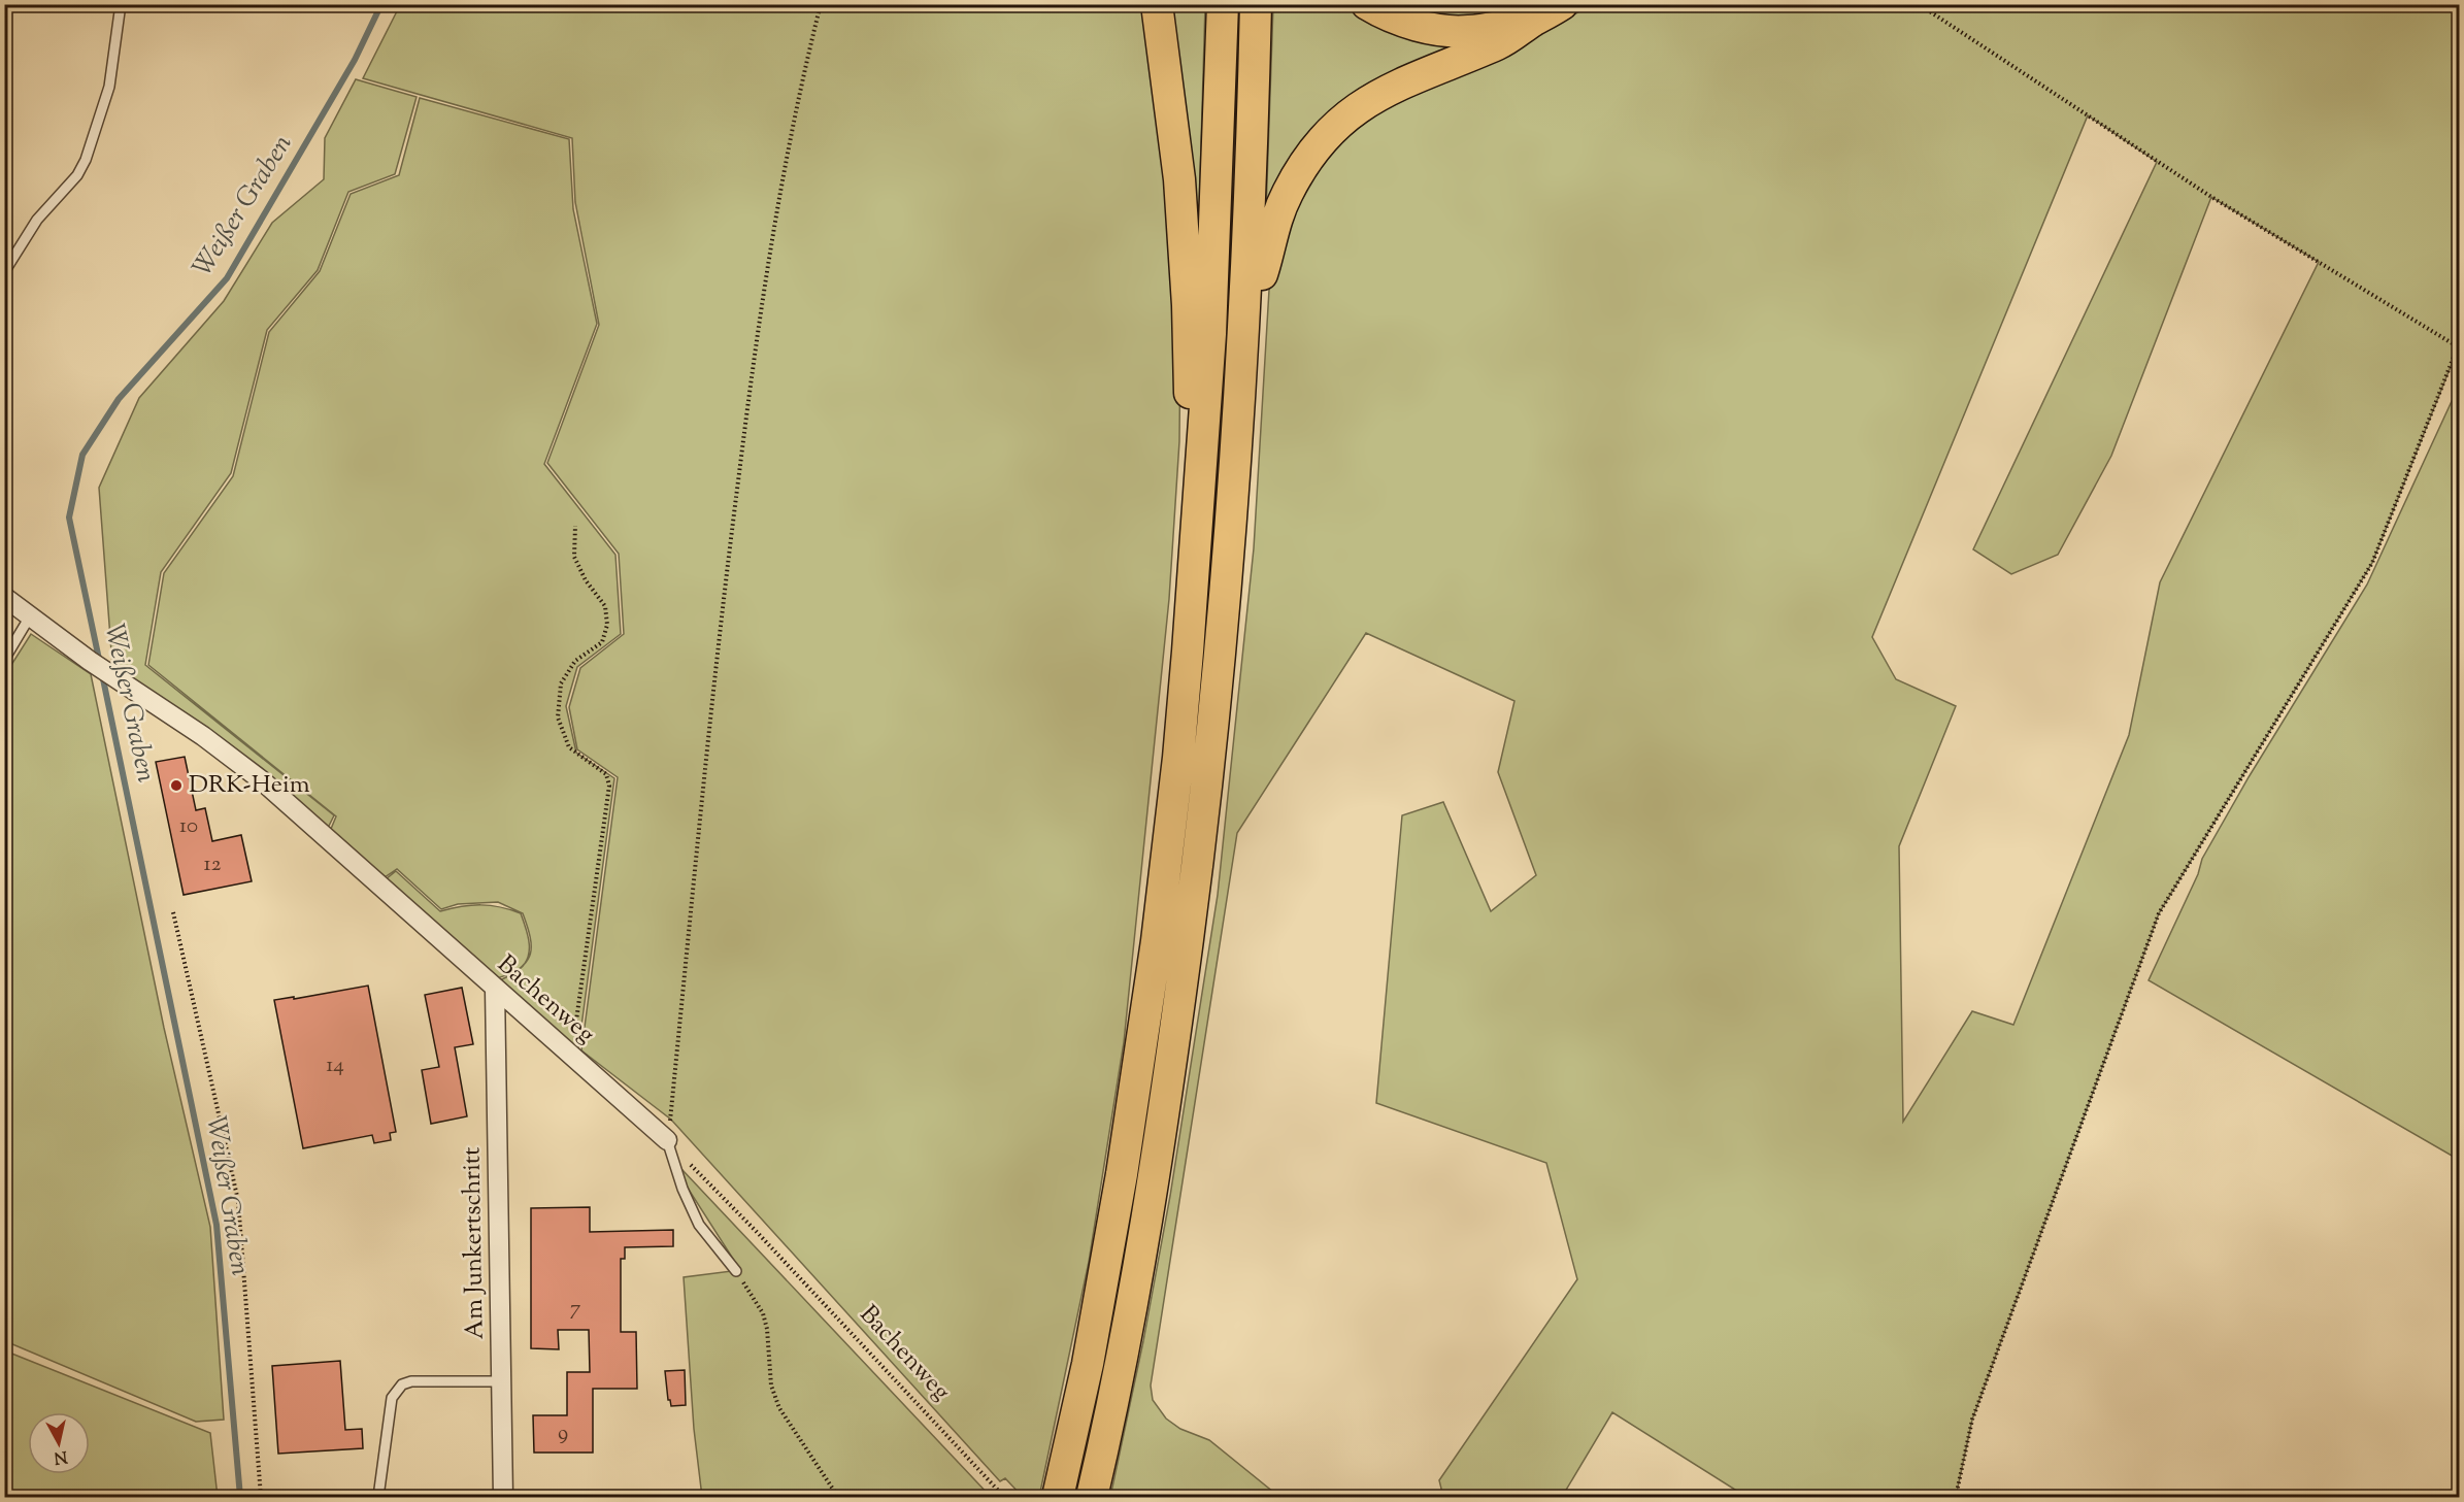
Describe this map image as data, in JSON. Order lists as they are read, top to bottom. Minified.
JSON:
{"streets":{"street":["Bachenweg","Am Junkertschritt"]},"crossings":[["Bachenweg","Am Junkertschritt"]],"water":["Weißer Graben"],"places":["DRK-Heim"],"house_numbers":["10","12","14","7","9"],"north":"bottom"}
